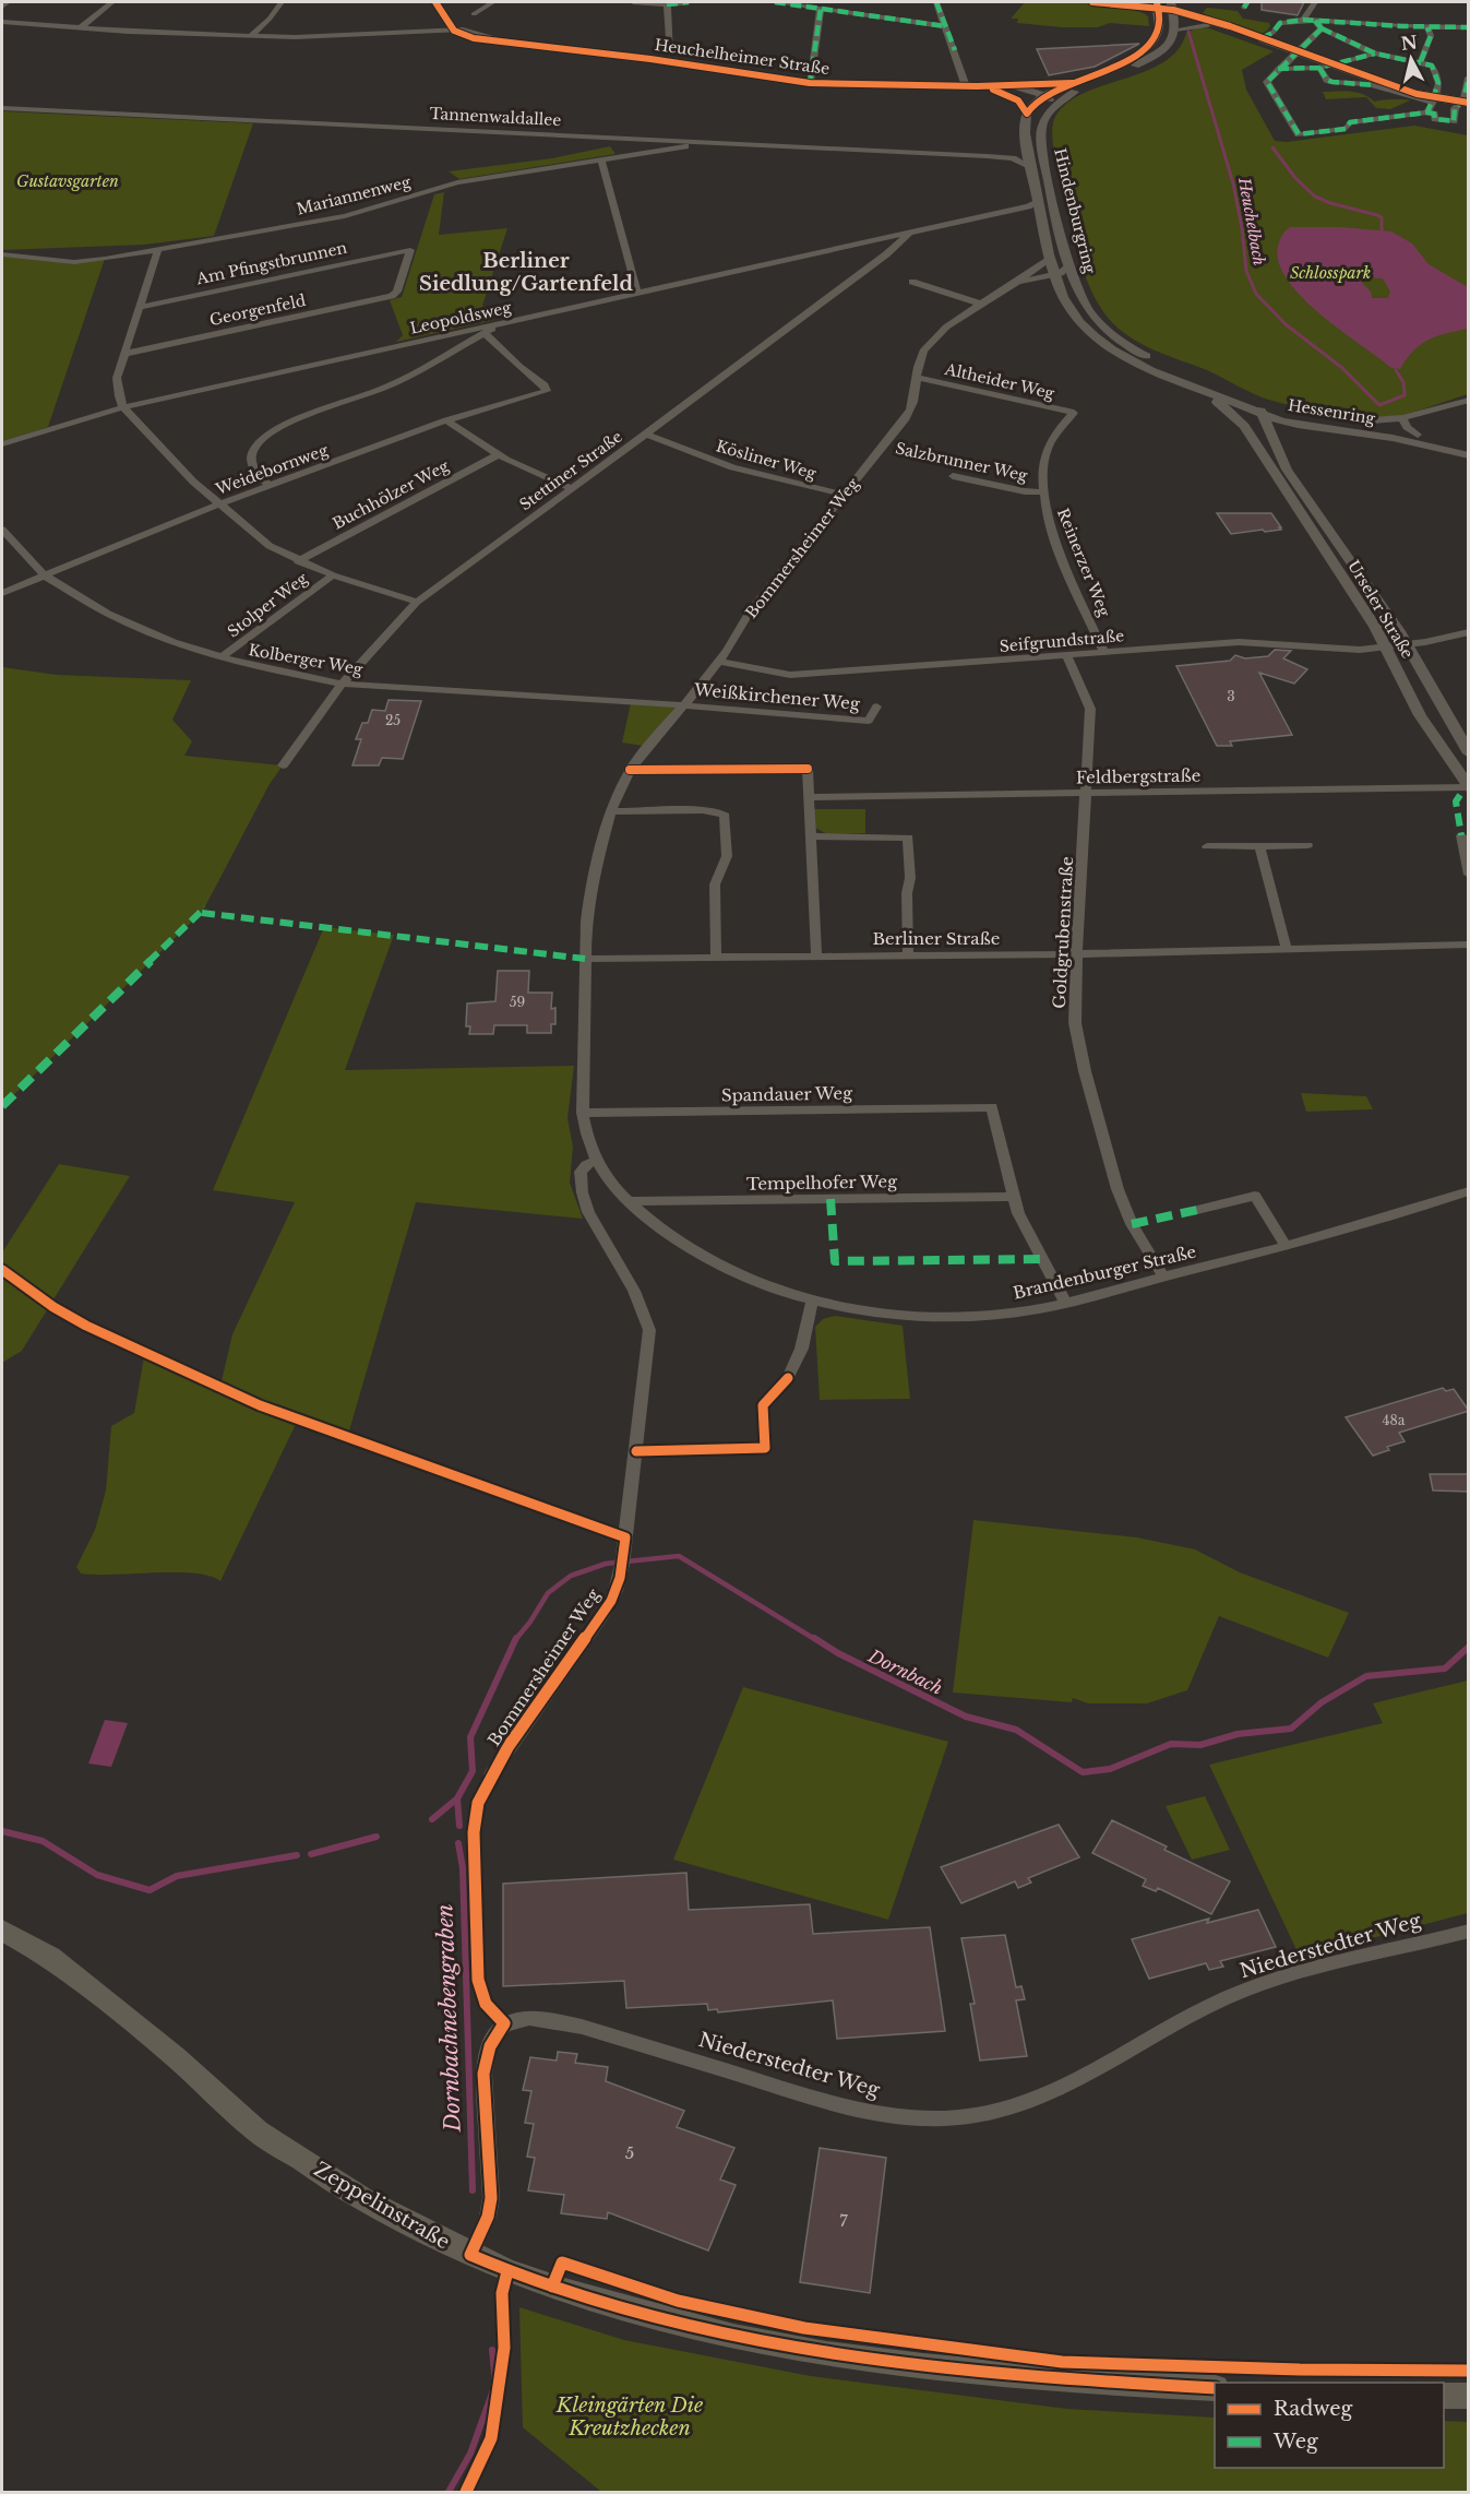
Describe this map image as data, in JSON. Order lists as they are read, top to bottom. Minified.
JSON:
{"streets":{"main road":["Zeppelinstraße"],"street":["Heuchelheimer Straße","Tannenwaldallee","Mariannenweg","Hindenburgring","Am Pfingstbrunnen","Georgenfeld","Leopoldsweg","Altheider Weg","Hessenring","Kösliner Weg","Salzbrunner Weg","Weidebornweg","Stettiner Straße","Buchhölzer Weg","Bommersheimer Weg","Reinerzer Weg","Stolper Weg","Urseler Straße","Seifgrundstraße","Kolberger Weg","Weißkirchener Weg","Feldbergstraße","Goldgrubenstraße","Berliner Straße","Spandauer Weg","Tempelhofer Weg","Brandenburger Straße","Niederstedter Weg"]},"crossings":[["Heuchelheimer Straße","Hindenburgring"],["Tannenwaldallee","Mariannenweg"],["Tannenwaldallee","Hindenburgring"],["Hindenburgring","Leopoldsweg"],["Hindenburgring","Hessenring"],["Hindenburgring","Bommersheimer Weg"],["Hindenburgring","Urseler Straße"],["Am Pfingstbrunnen","Georgenfeld"],["Leopoldsweg","Stettiner Straße"],["Altheider Weg","Bommersheimer Weg"],["Altheider Weg","Reinerzer Weg"],["Hessenring","Urseler Straße"],["Kösliner Weg","Stettiner Straße"],["Kösliner Weg","Bommersheimer Weg"],["Salzbrunner Weg","Reinerzer Weg"],["Weidebornweg","Kolberger Weg"],["Stettiner Straße","Kolberger Weg"],["Bommersheimer Weg","Seifgrundstraße"],["Bommersheimer Weg","Kolberger Weg"],["Bommersheimer Weg","Weißkirchener Weg"],["Bommersheimer Weg","Berliner Straße"],["Bommersheimer Weg","Spandauer Weg"],["Bommersheimer Weg","Brandenburger Straße"],["Reinerzer Weg","Seifgrundstraße"],["Stolper Weg","Kolberger Weg"],["Urseler Straße","Seifgrundstraße"],["Urseler Straße","Feldbergstraße"],["Seifgrundstraße","Goldgrubenstraße"],["Kolberger Weg","Weißkirchener Weg"],["Feldbergstraße","Goldgrubenstraße"],["Goldgrubenstraße","Berliner Straße"],["Goldgrubenstraße","Brandenburger Straße"],["Spandauer Weg","Tempelhofer Weg"],["Spandauer Weg","Brandenburger Straße"],["Tempelhofer Weg","Brandenburger Straße"],["Niederstedter Weg","Zeppelinstraße"]],"districts":["Berliner Siedlung/Gartenfeld"],"water":["Heuchelbach","Dornbach","Dornbachnebengraben"],"parks":["Gustavsgarten","Schlosspark","Kleingärten Die Kreutzhecken"],"house_numbers":["3","25","59","48a","5","7"],"legend":["Radweg","Weg"],"north":"top"}
